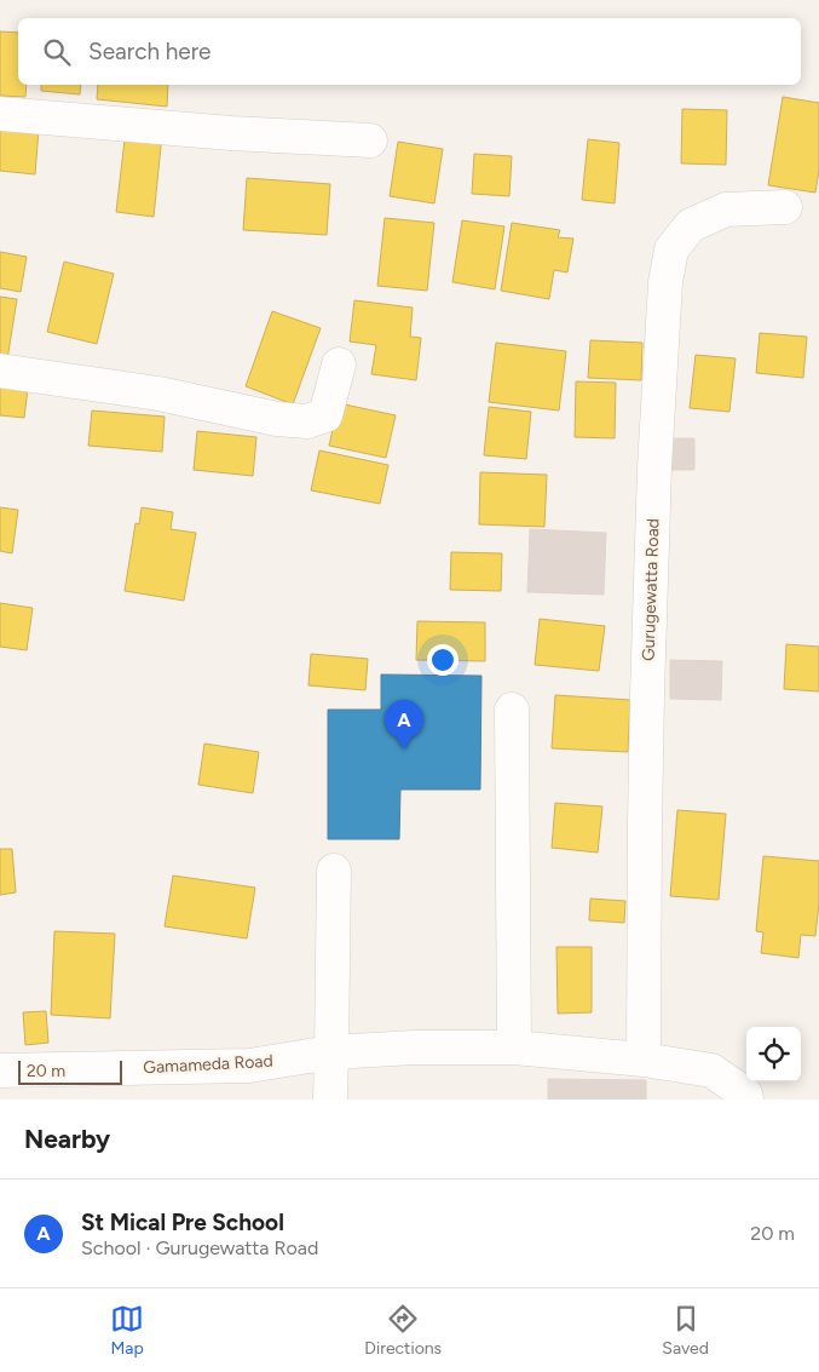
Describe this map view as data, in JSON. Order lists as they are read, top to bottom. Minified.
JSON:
{"streets":{"street":["Gurugewatta Road","Gamameda Road"]},"crossings":[["Gurugewatta Road","Gamameda Road"]],"scale_bar":"20 m","page":{"search":"Search here","pins":"A","scale":"20 m","heading":"Nearby","list":[{"mark":"A","name":"St Mical Pre School","note":"School · Gurugewatta Road","value":"20 m"}],"nav":["Map","Directions","Saved"]}}
